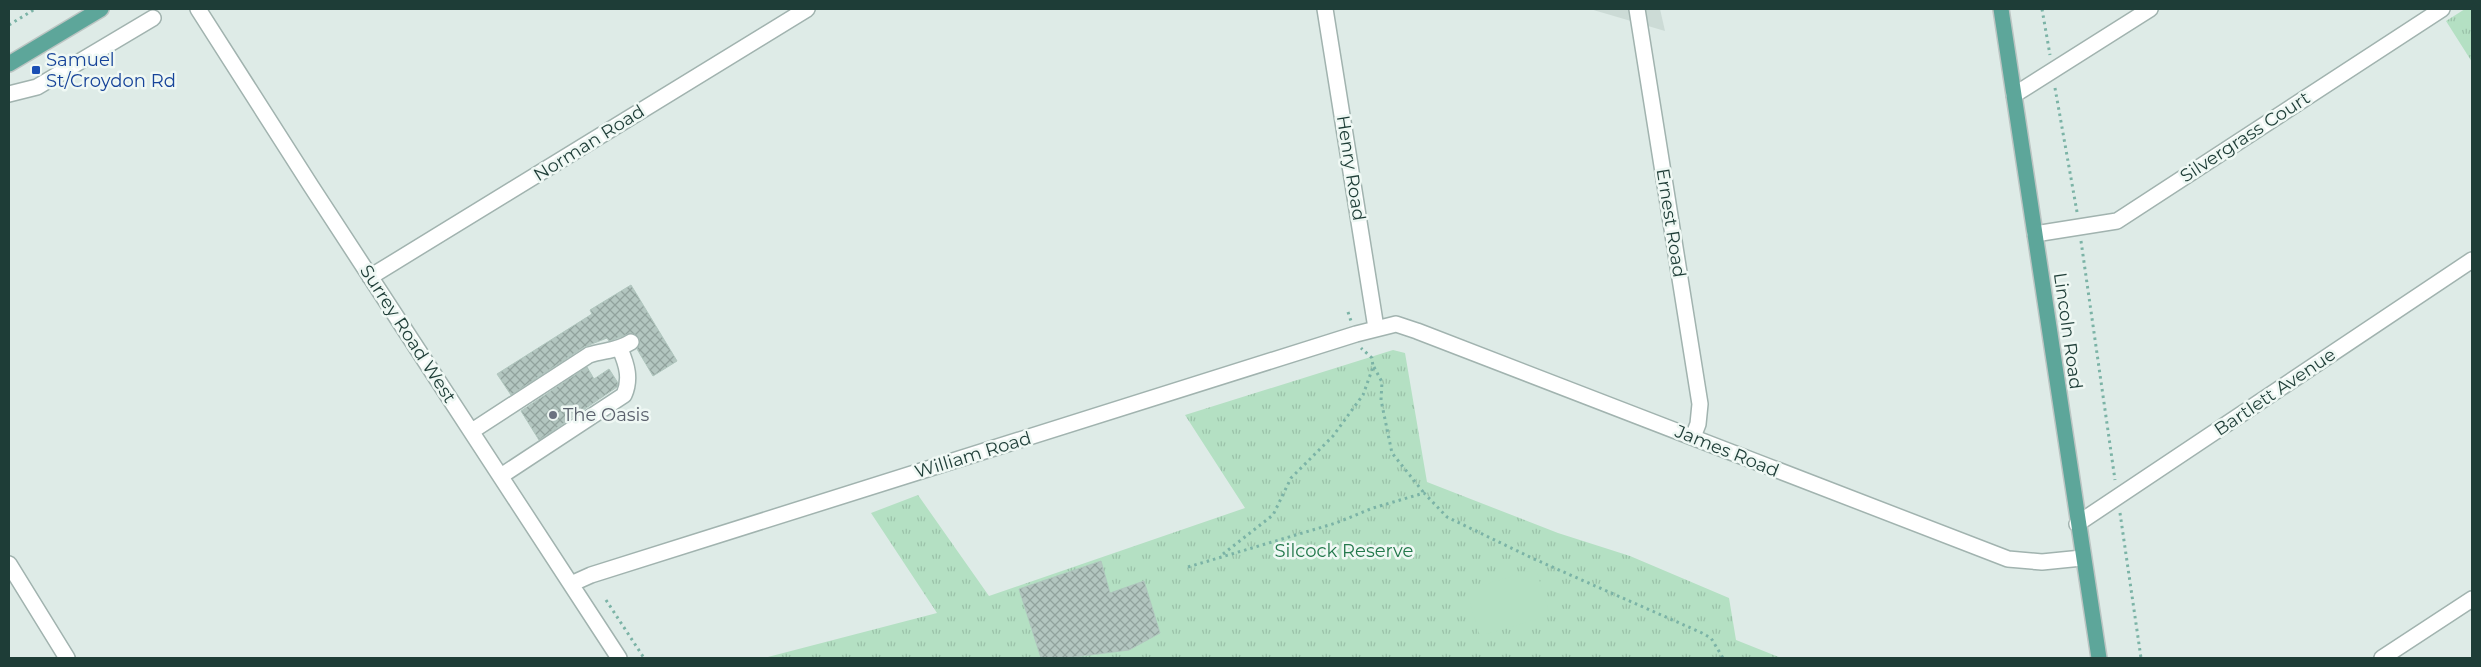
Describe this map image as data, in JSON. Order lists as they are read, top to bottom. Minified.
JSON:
{"streets":{"main road":["Lincoln Road"],"street":["Silvergrass Court","Norman Road","Henry Road","Ernest Road","Surrey Road West","Bartlett Avenue","James Road","William Road"]},"crossings":[["Silvergrass Court","Lincoln Road"],["Norman Road","Surrey Road West"],["Henry Road","James Road"],["Henry Road","William Road"],["Ernest Road","James Road"],["Lincoln Road","Bartlett Avenue"],["Lincoln Road","James Road"],["Surrey Road West","William Road"],["James Road","William Road"]],"parks":["Silcock Reserve"],"places":{"transit":["Samuel St/Croydon Rd"],"other":["The Oasis"]}}
